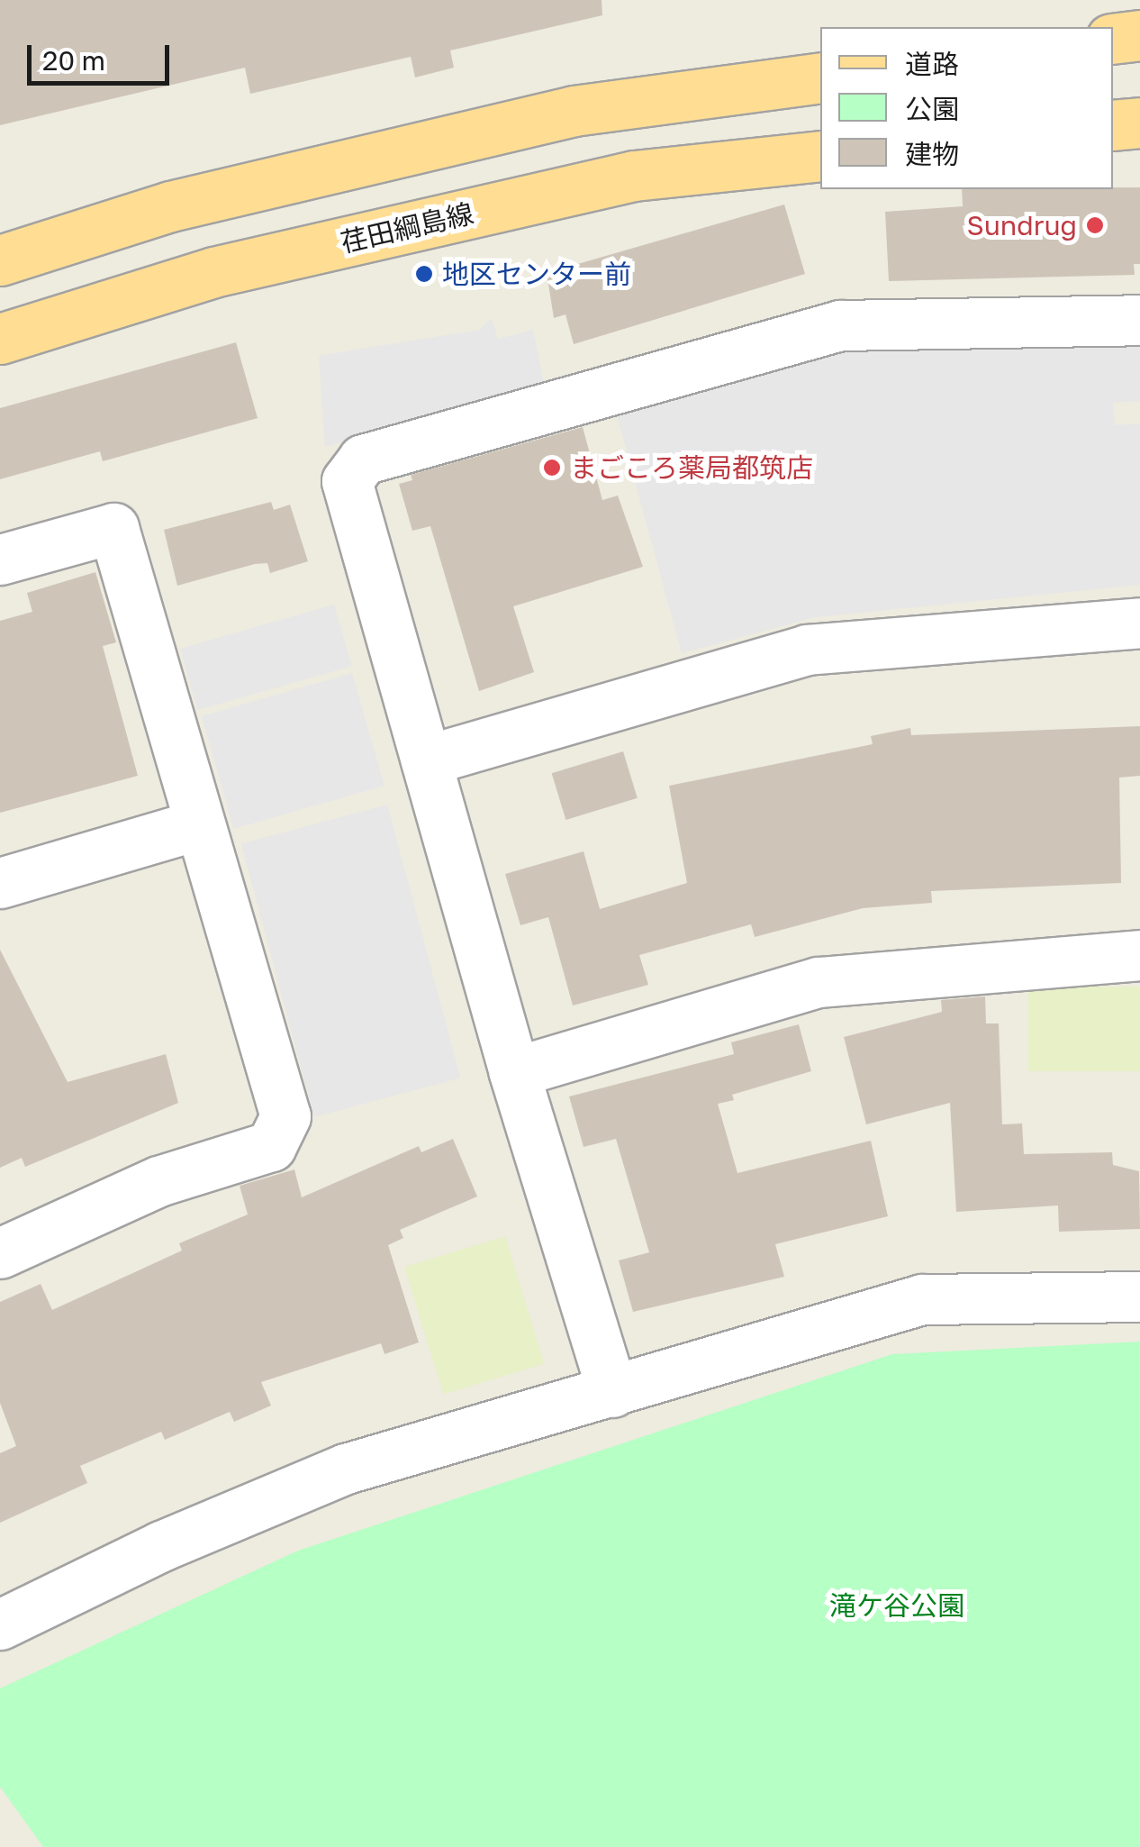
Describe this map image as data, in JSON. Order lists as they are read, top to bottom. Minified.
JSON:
{"streets":{"main road":["荏田綱島線"]},"parks":["滝ケ谷公園"],"places":["Sundrug","地区センター前","まごころ薬局都筑店"],"legend":["道路","公園","建物"],"scale_bar":"20 m"}
